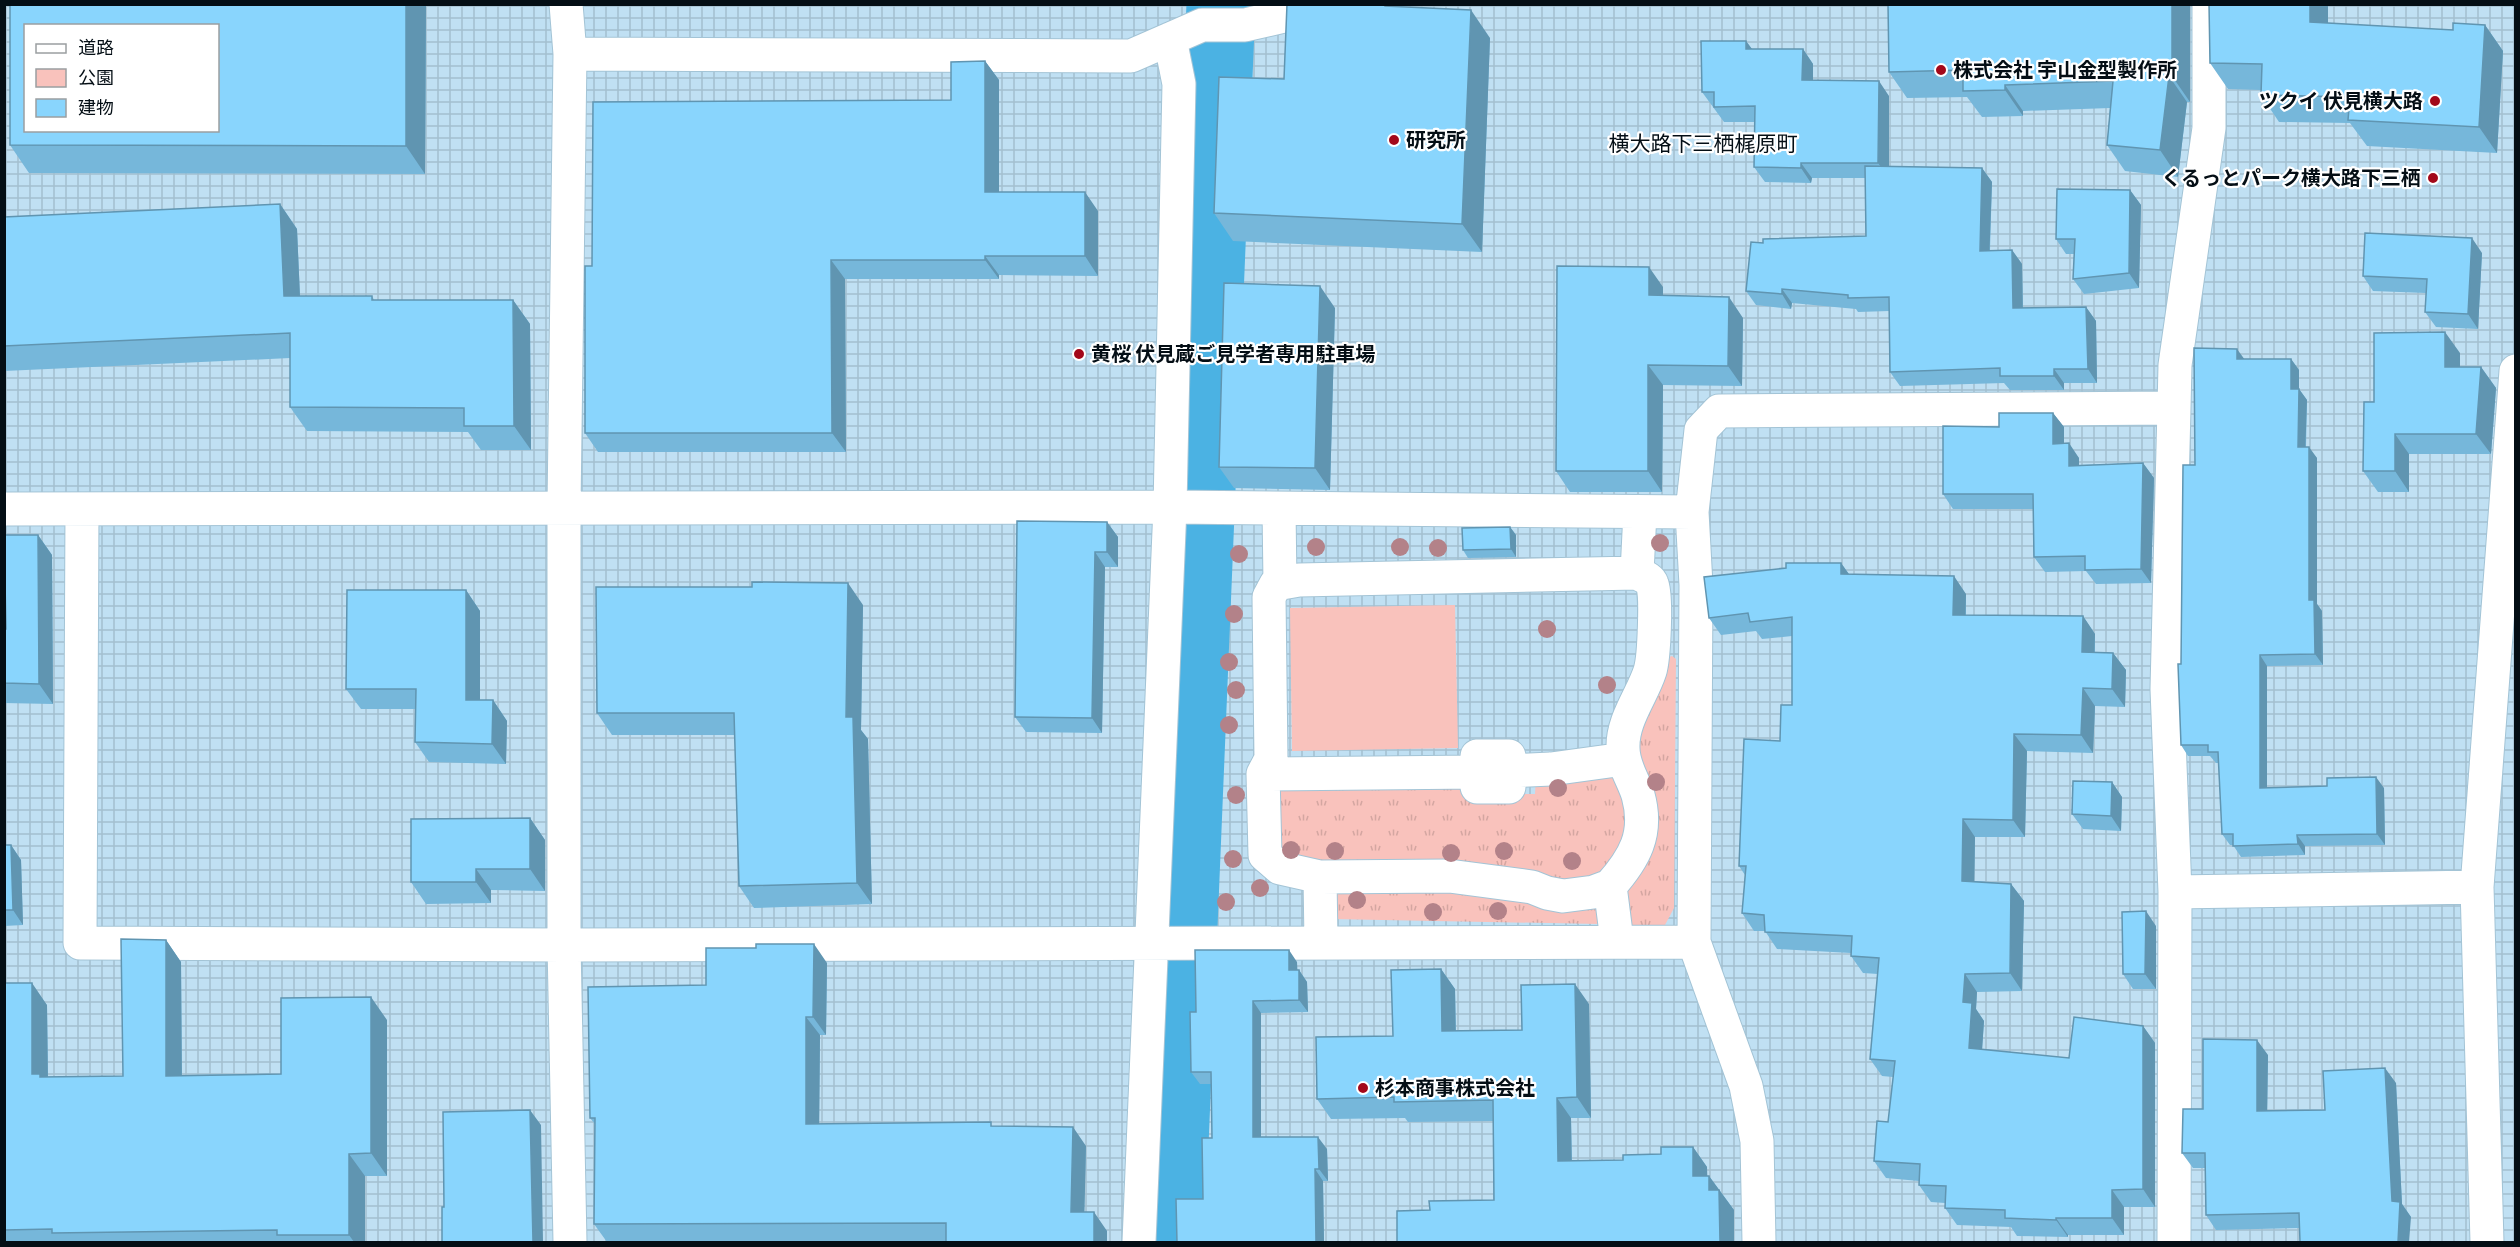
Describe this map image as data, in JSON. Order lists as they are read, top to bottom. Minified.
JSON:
{"districts":["横大路下三栖梶原町"],"places":["株式会社 宇山金型製作所","ツクイ 伏見横大路","研究所","くるっとパーク横大路下三栖","黄桜 伏見蔵ご見学者専用駐車場","杉本商事株式会社"],"legend":["道路","公園","建物"]}
